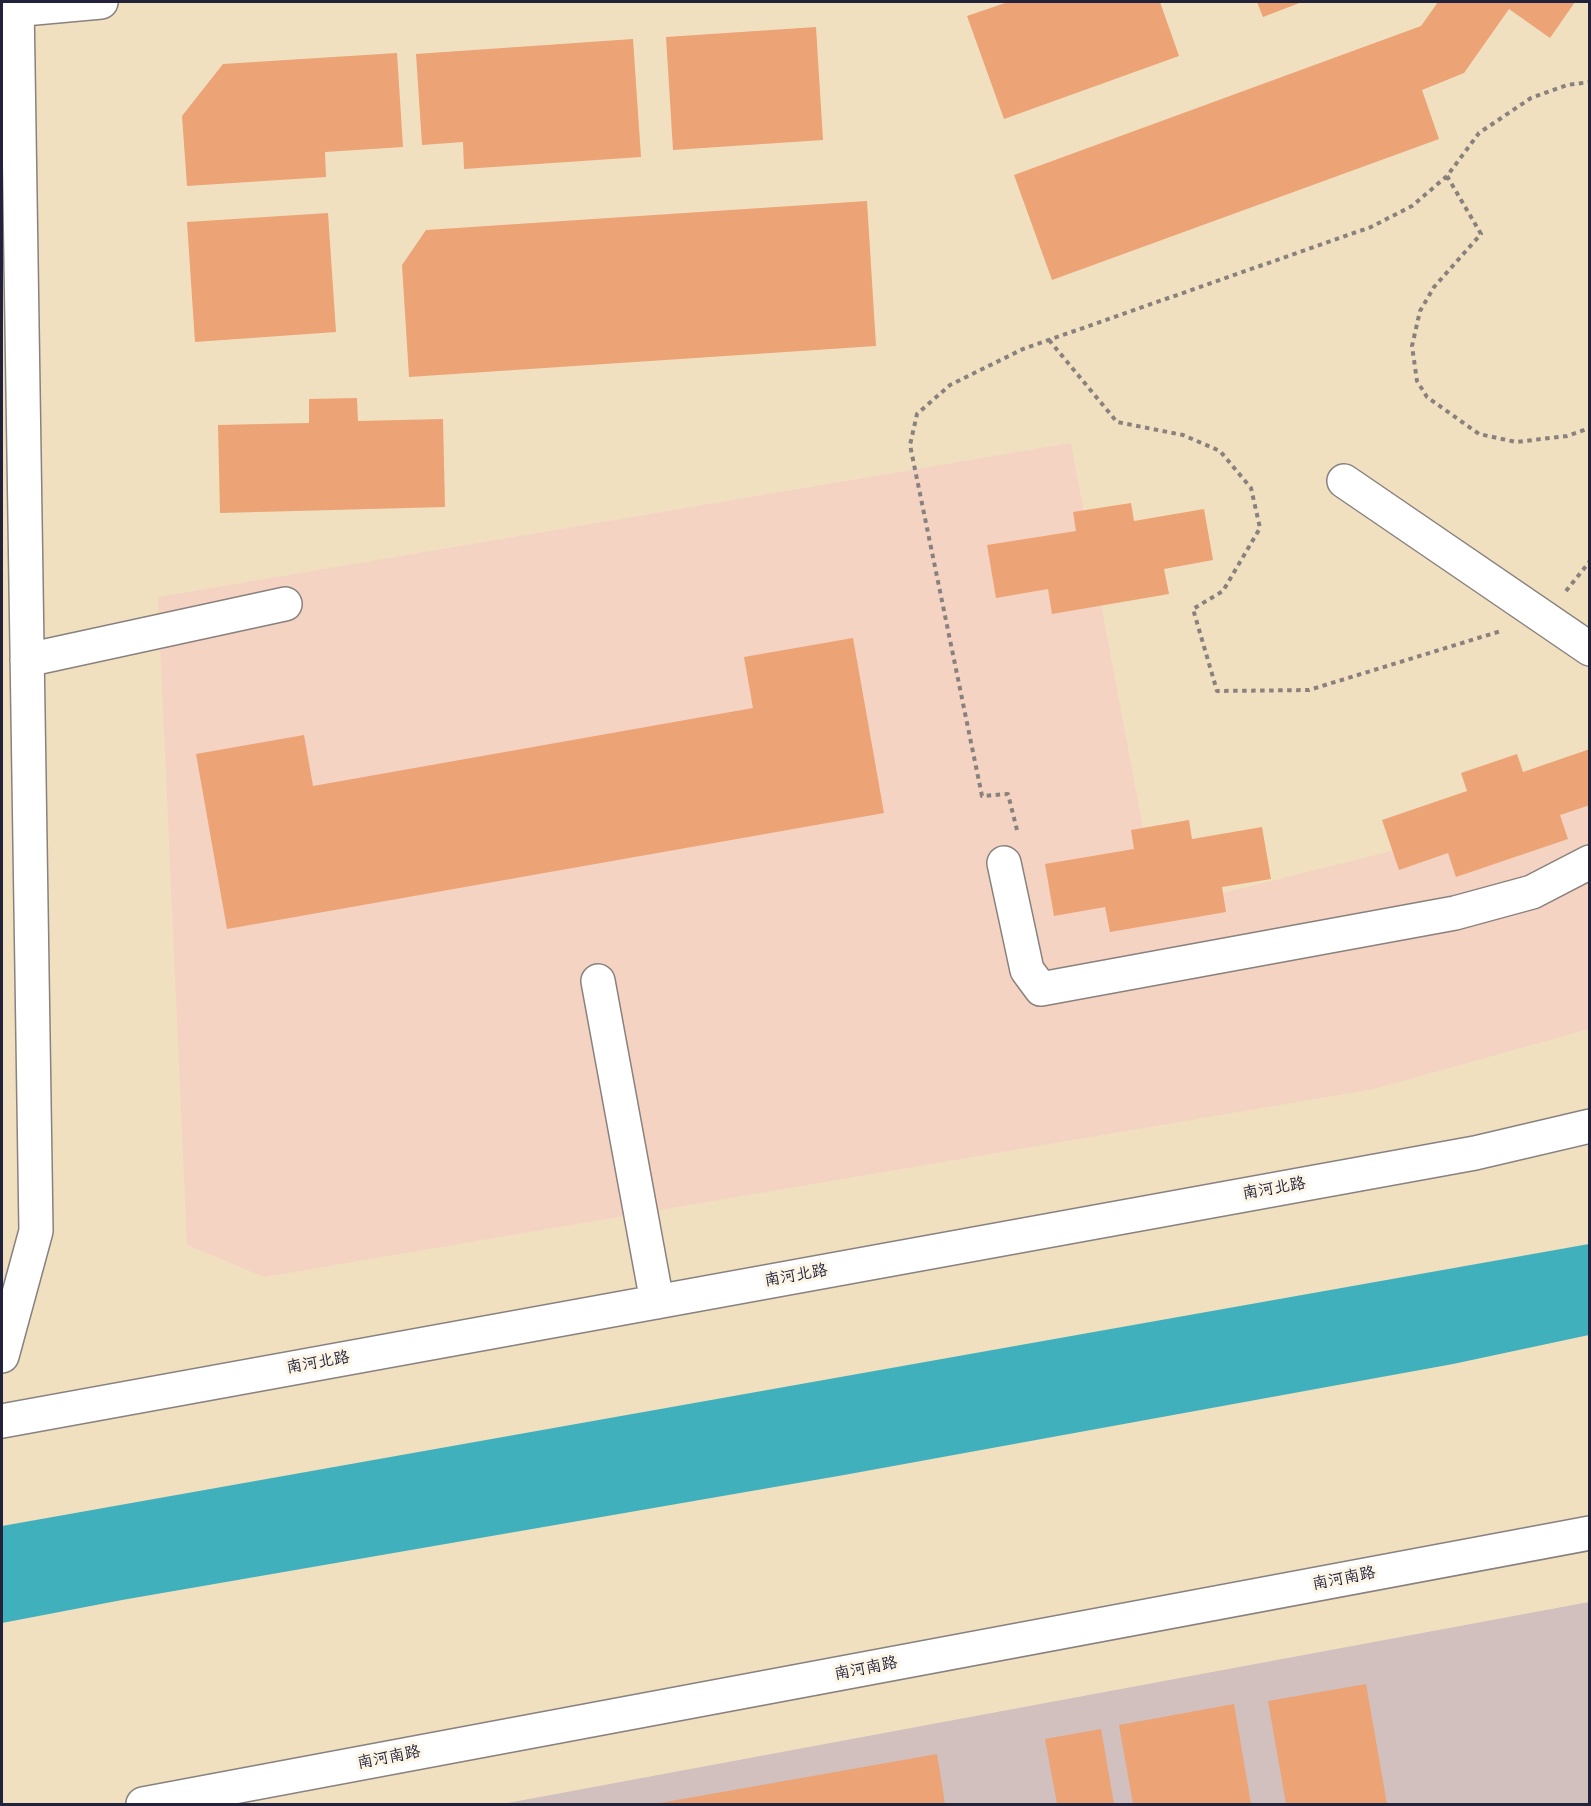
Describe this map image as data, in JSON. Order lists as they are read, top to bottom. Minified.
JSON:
{"streets":{"street":["南河北路","南河南路"]}}
